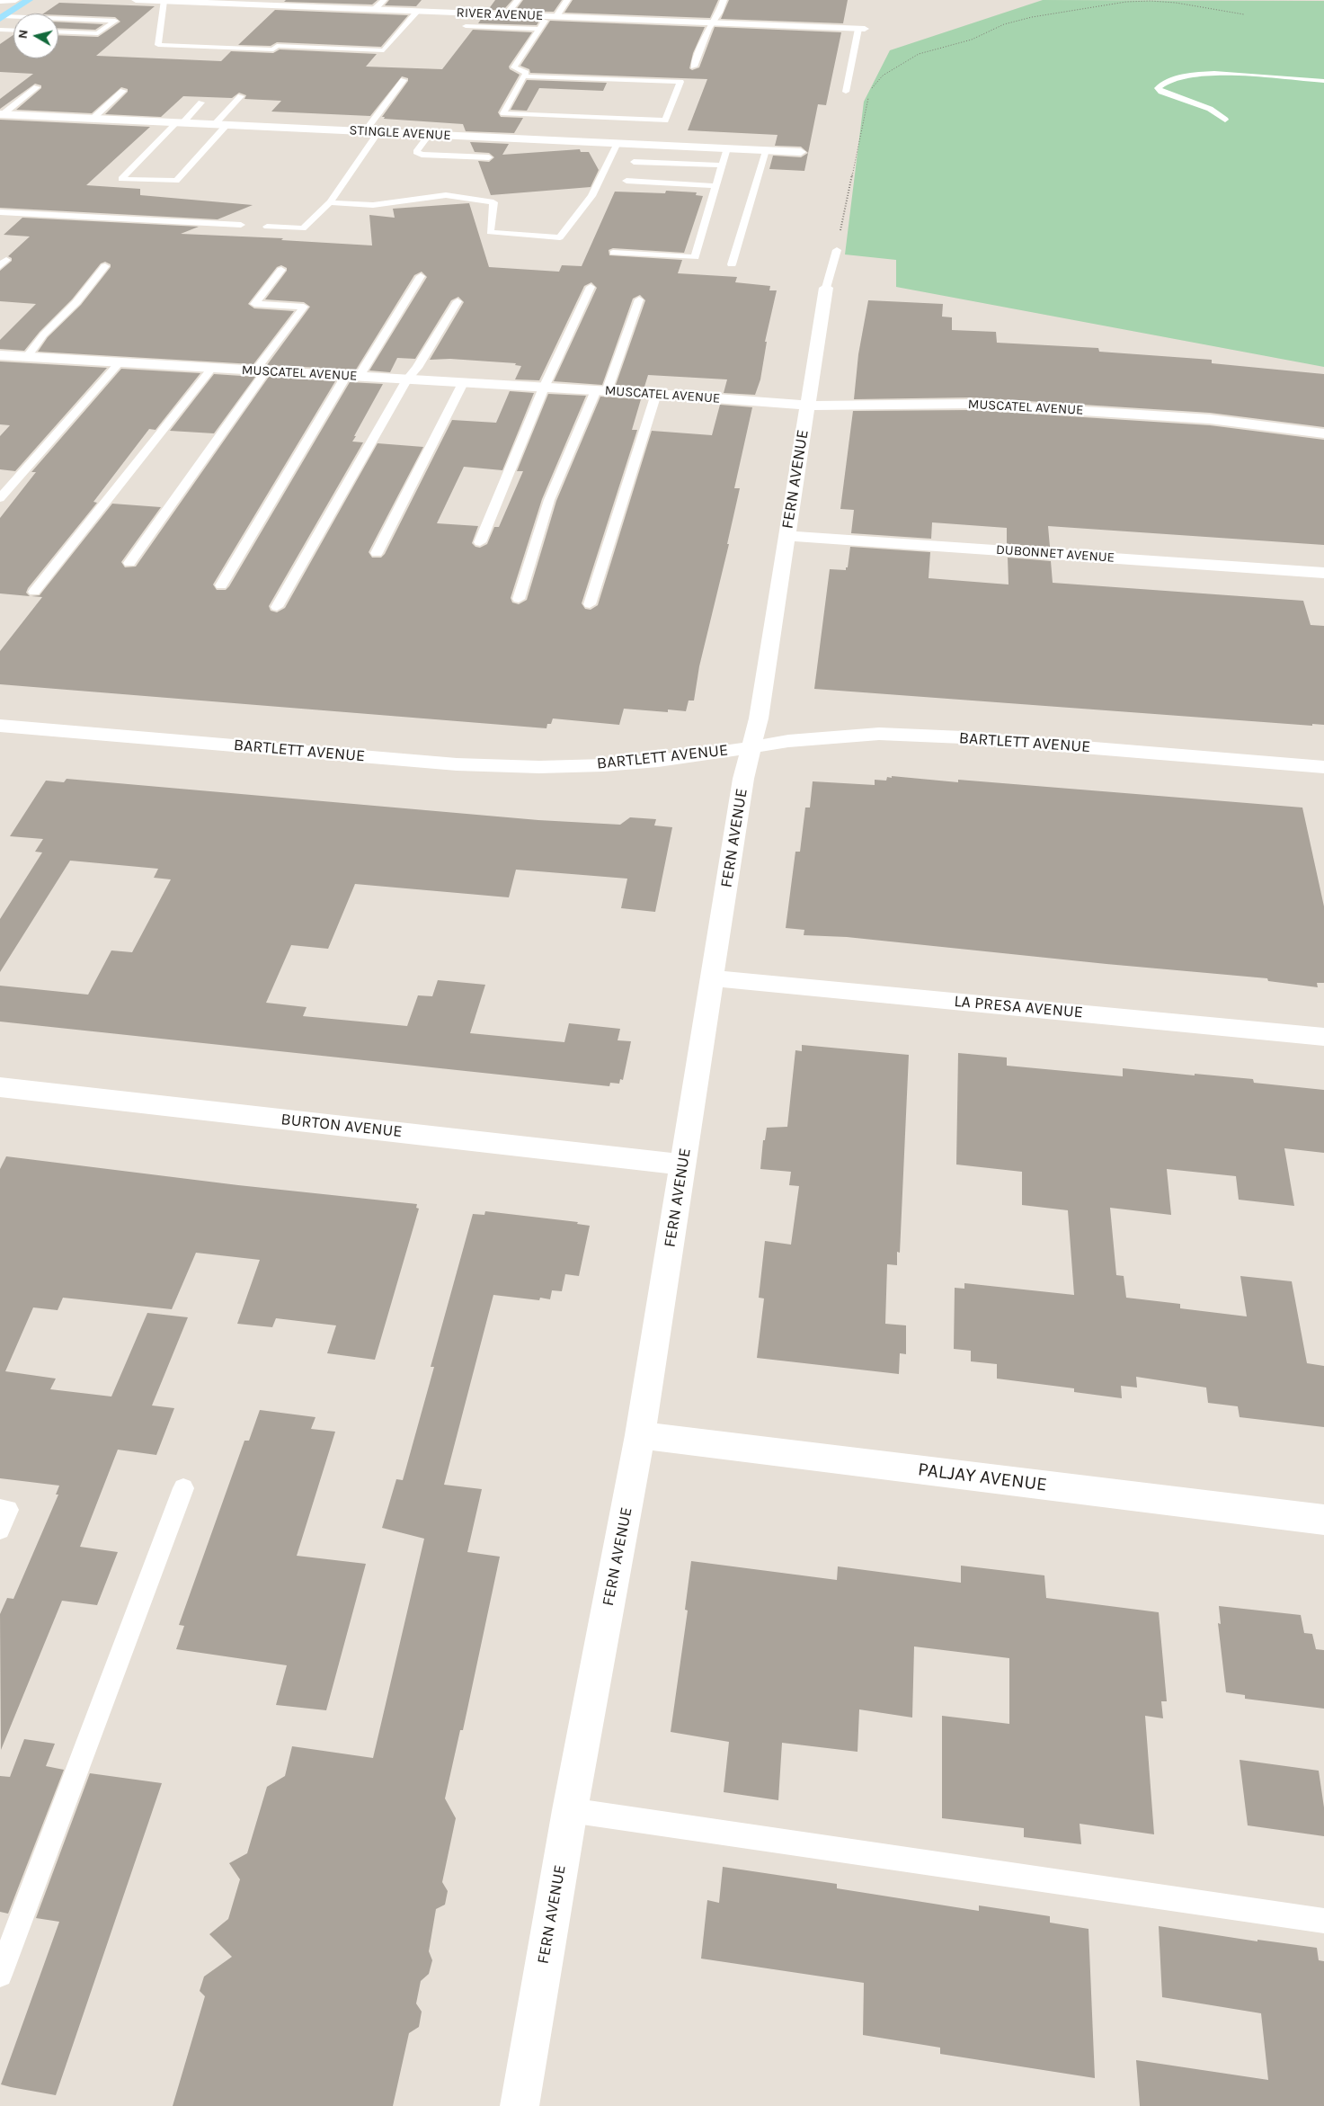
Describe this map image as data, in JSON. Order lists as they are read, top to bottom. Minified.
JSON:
{"streets":{"street":["RIVER AVENUE","STINGLE AVENUE","MUSCATEL AVENUE","FERN AVENUE","DUBONNET AVENUE","BARTLETT AVENUE","LA PRESA AVENUE","BURTON AVENUE","PALJAY AVENUE"]},"crossings":[["MUSCATEL AVENUE","FERN AVENUE"],["FERN AVENUE","DUBONNET AVENUE"],["FERN AVENUE","BARTLETT AVENUE"],["FERN AVENUE","LA PRESA AVENUE"],["FERN AVENUE","BURTON AVENUE"],["FERN AVENUE","PALJAY AVENUE"]],"north":"left"}
